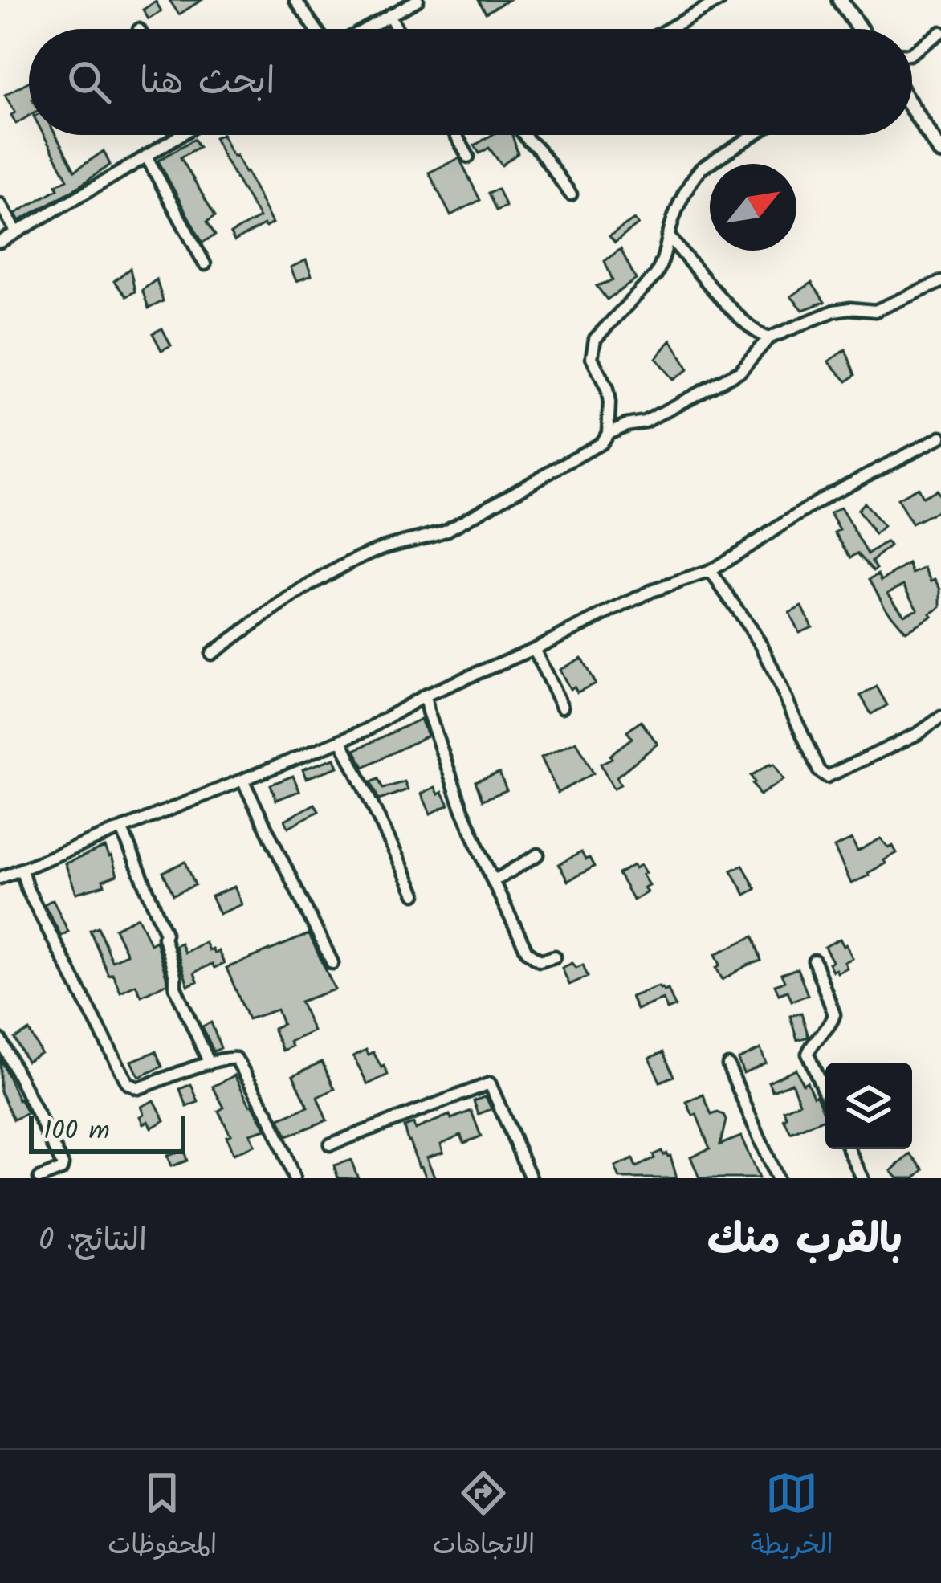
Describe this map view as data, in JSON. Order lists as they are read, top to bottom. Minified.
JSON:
{"scale_bar":"100 m","north":"top right","page":{"search":"ابحث هنا","scale":"100 m","heading":["بالقرب منك","النتائج: 0"],"nav":["الخريطة","الاتجاهات","المحفوظات"]}}
